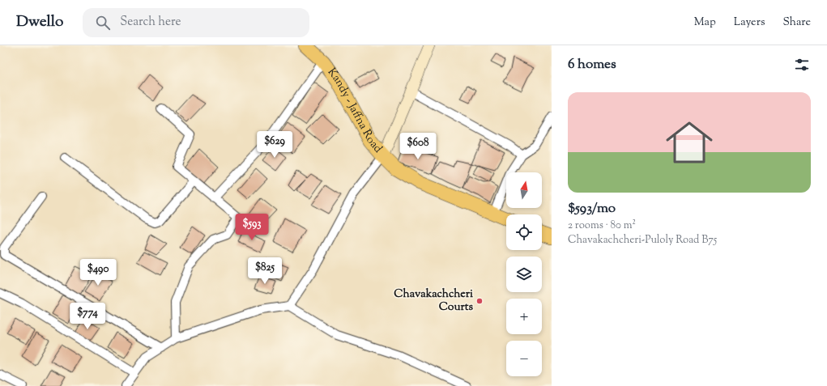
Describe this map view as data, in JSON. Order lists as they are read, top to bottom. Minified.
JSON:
{"streets":{"highway":["Kandy - Jaffna Road"]},"places":["Chavakachcheri Courts"],"north":"top","page":{"header":"Dwello","search":"Search here","nav":["Map","Layers","Share"],"heading":"6 homes","list":[{"name":"$593/mo","note":"2 rooms · 80 m² · Chavakachcheri-Puloly Road B75"}],"price":["$629","$608","$593","$825","$490","$774"],"map_buttons":["+","−"]}}
